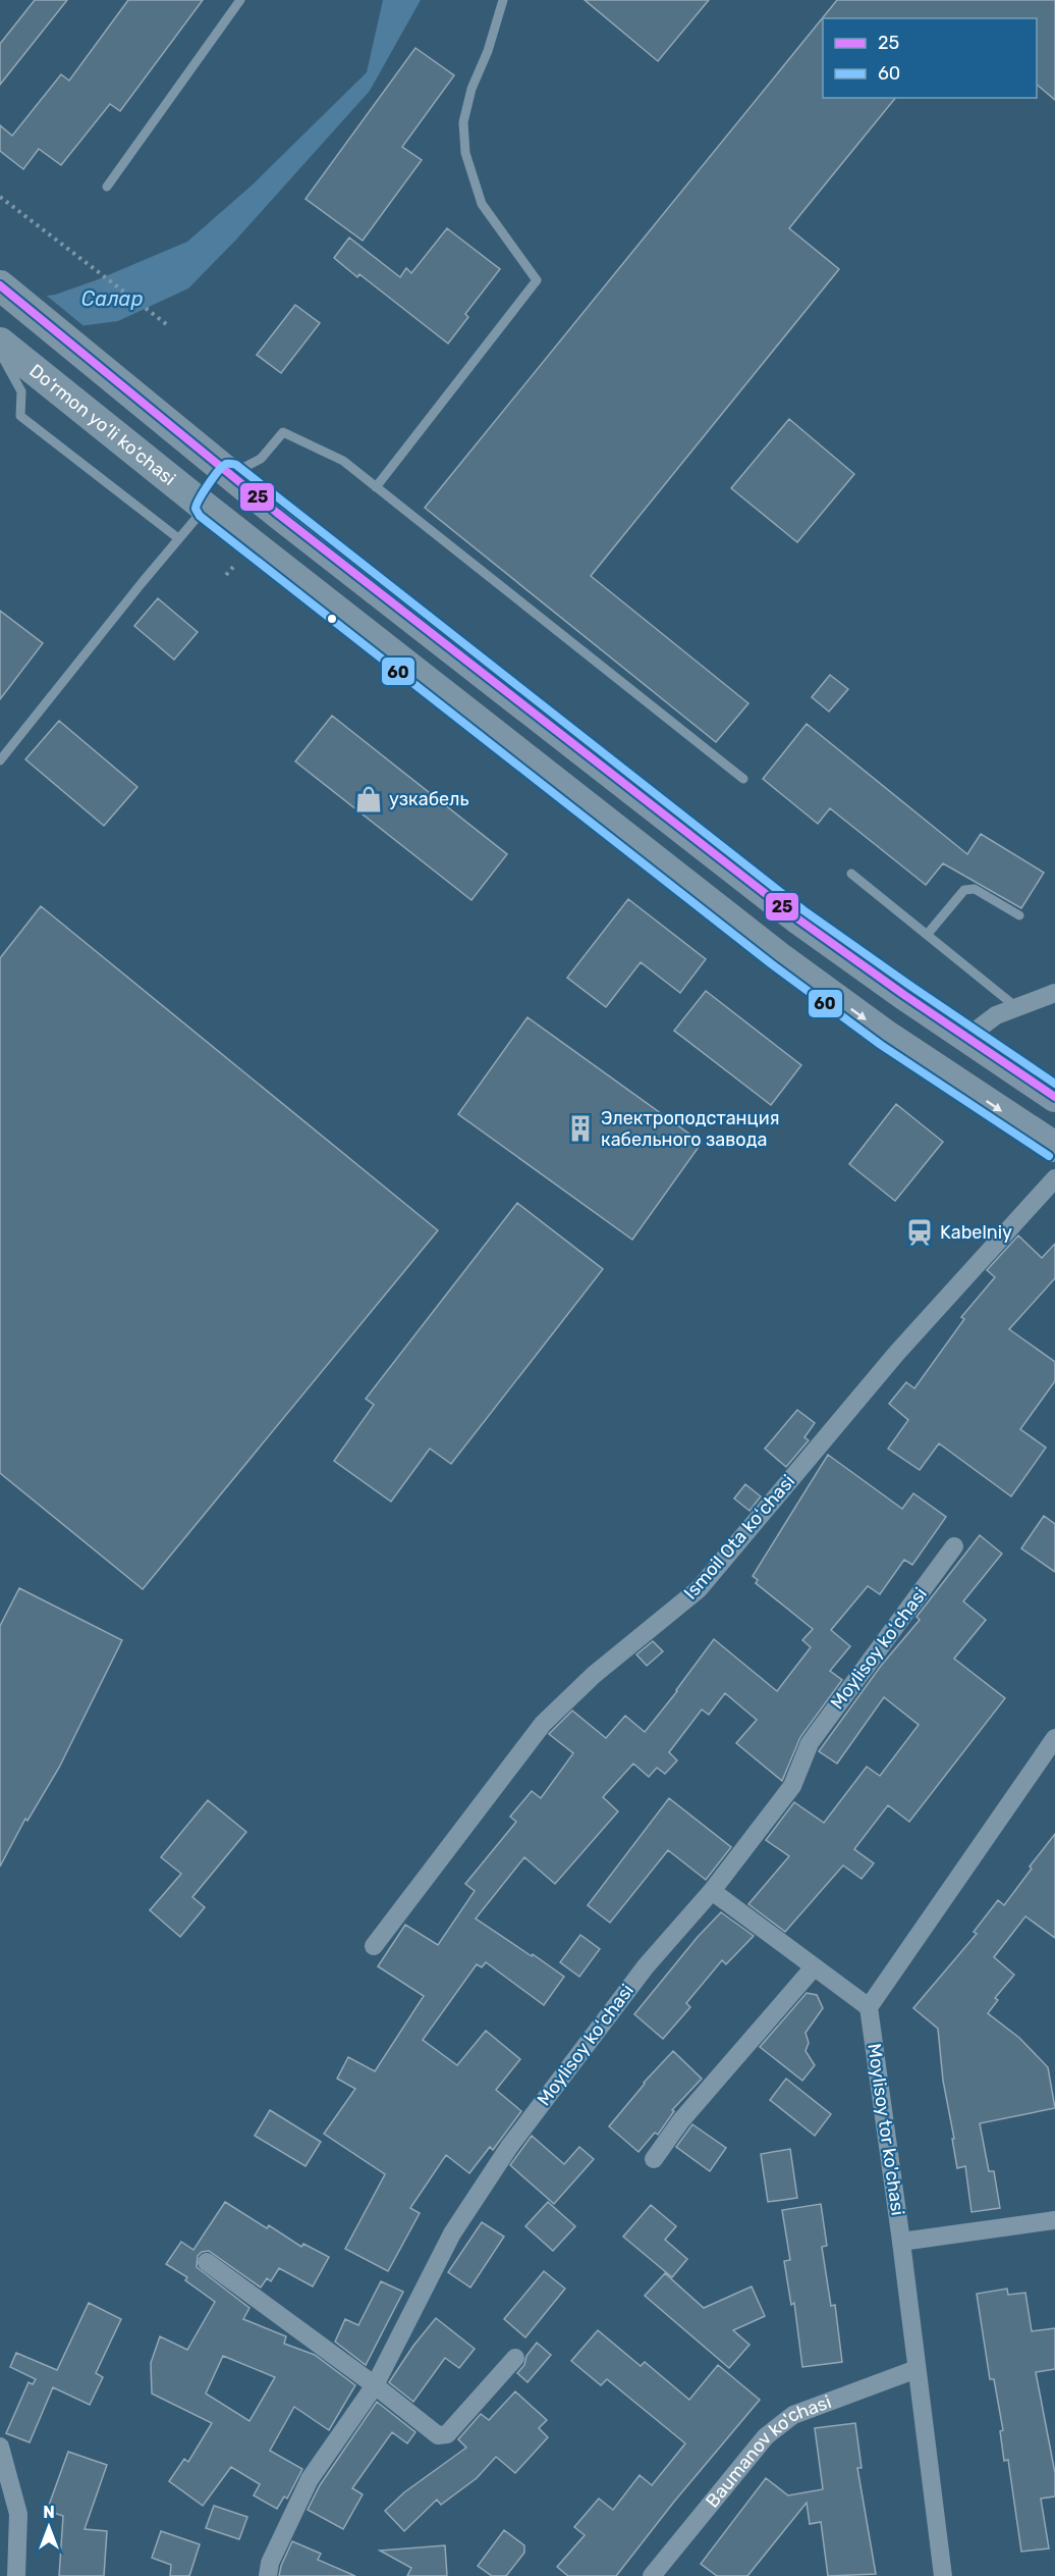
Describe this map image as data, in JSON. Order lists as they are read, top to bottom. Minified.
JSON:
{"streets":{"main road":["Do‘rmon yo‘li ko‘chasi"],"street":["Ismoil Ota koʻchasi","Moylisoy koʻchasi","Moylisoy tor ko'chasi","Baumanov ko'chasi"]},"crossings":[["Moylisoy tor ko'chasi","Baumanov ko'chasi"]],"water":["Салар"],"places":{"shop":["узкабель"],"building":["Электроподстанция кабельного завода"],"station":["Kabelniy"]},"lines":["transit line 25","transit line 60"],"legend":["25","60"],"north":"top"}
